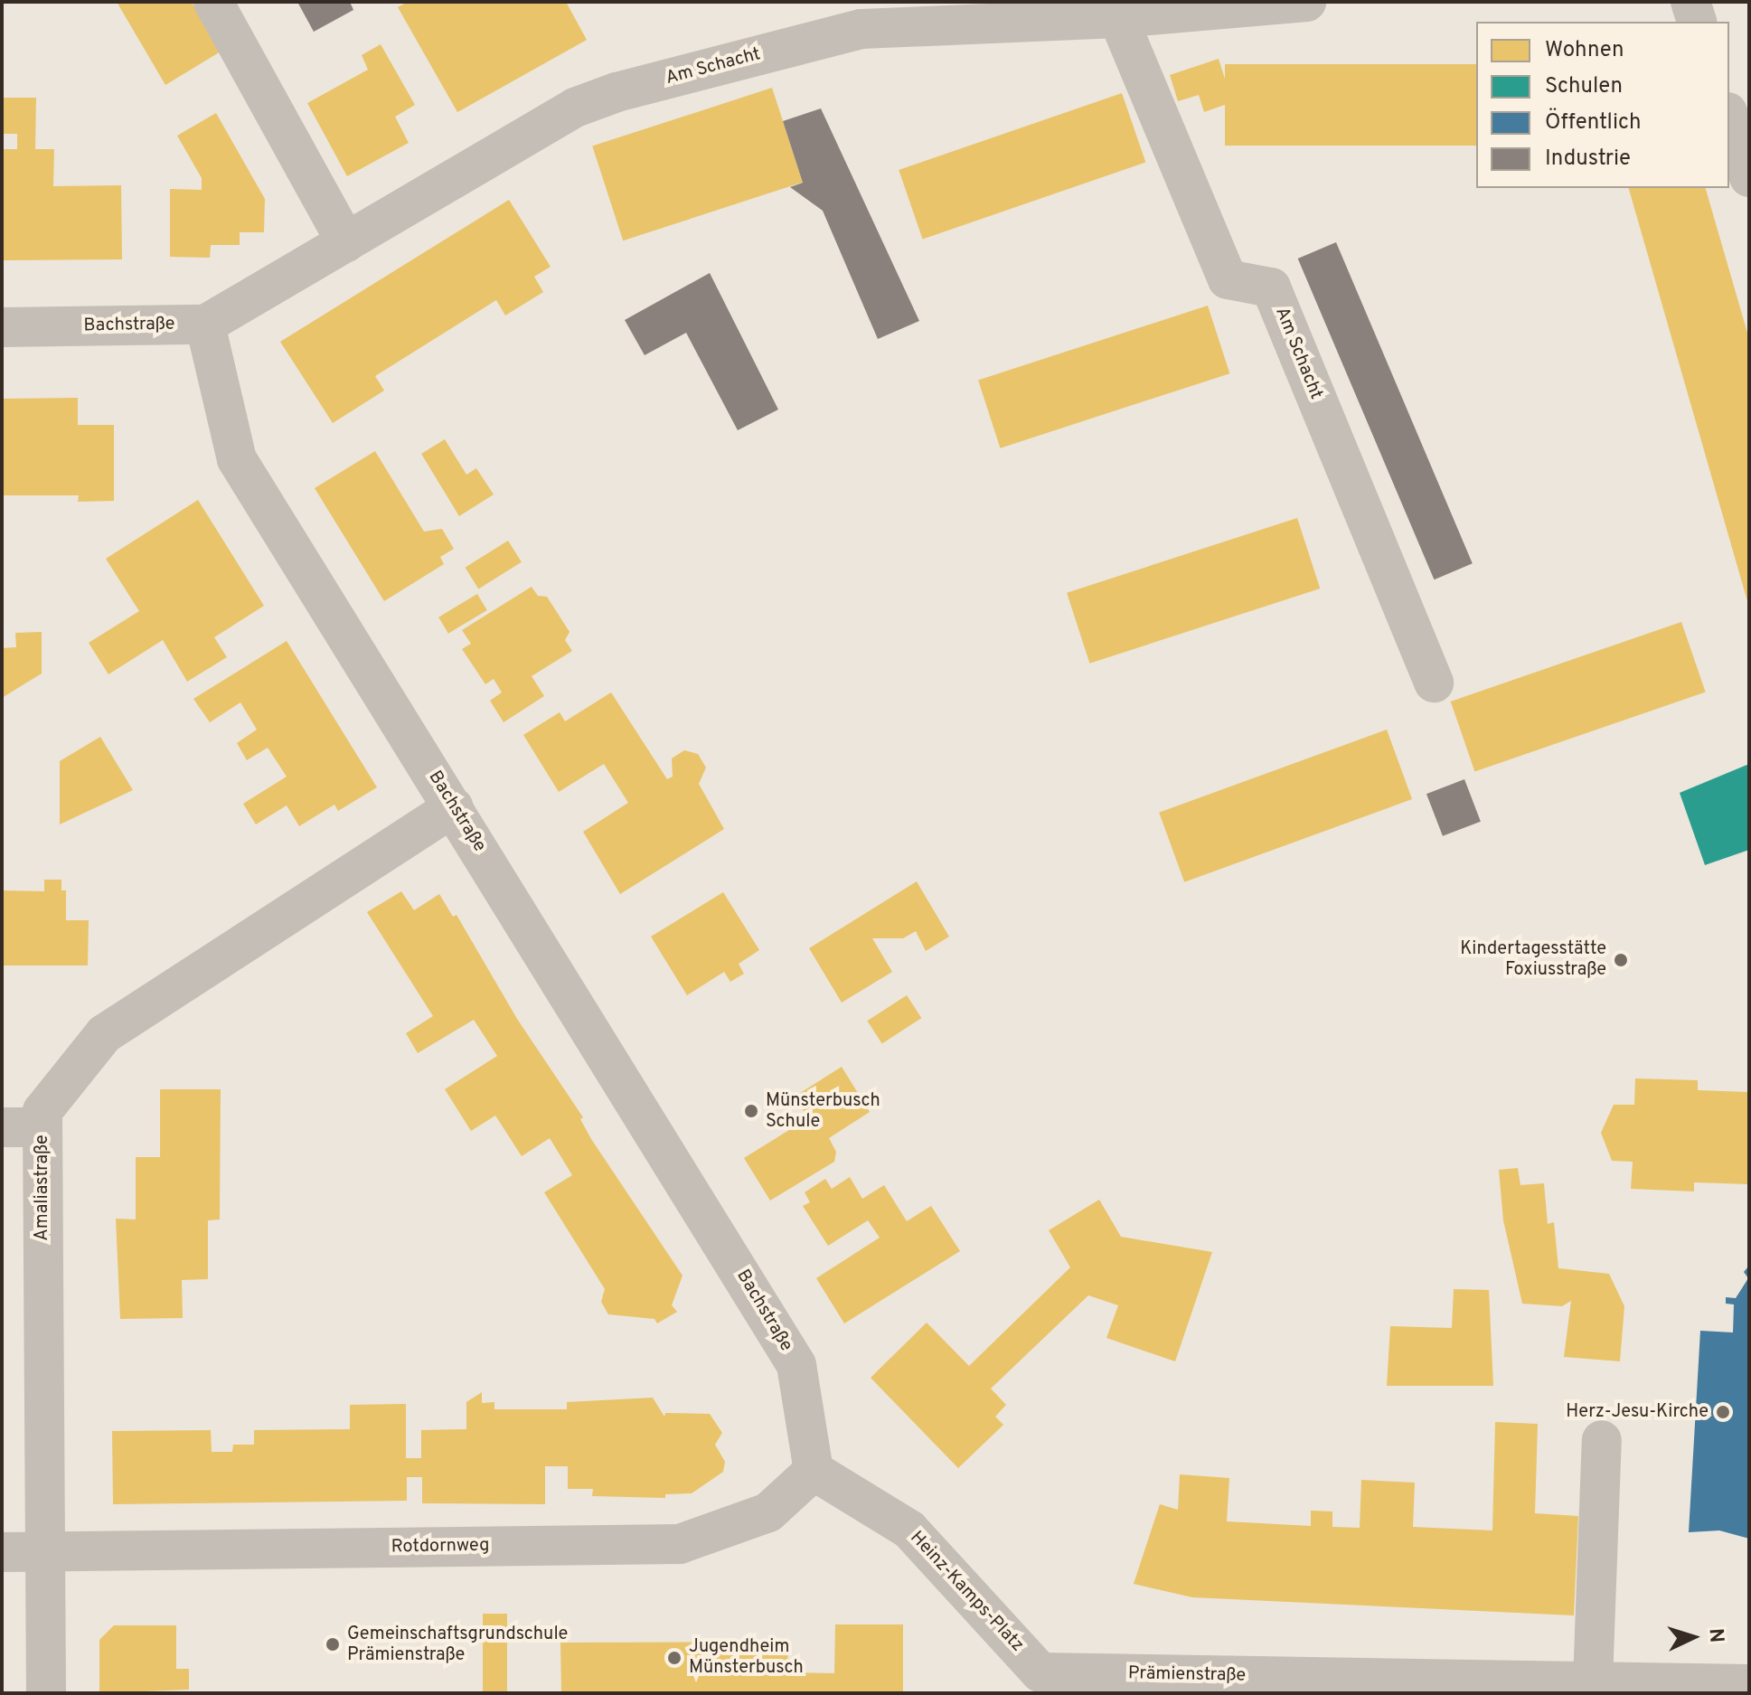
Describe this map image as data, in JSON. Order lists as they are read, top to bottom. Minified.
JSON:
{"streets":{"street":["Am Schacht","Bachstraße","Amaliastraße","Rotdornweg","Heinz-Kamps-Platz","Prämienstraße"]},"crossings":[["Am Schacht","Bachstraße"],["Bachstraße","Amaliastraße"],["Bachstraße","Rotdornweg"],["Bachstraße","Heinz-Kamps-Platz"],["Amaliastraße","Rotdornweg"],["Rotdornweg","Heinz-Kamps-Platz"],["Heinz-Kamps-Platz","Prämienstraße"]],"places":["Kindertagesstätte Foxiusstraße","Münsterbusch Schule","Herz-Jesu-Kirche","Gemeinschaftsgrundschule Prämienstraße","Jugendheim Münsterbusch"],"legend":["Wohnen","Schulen","Öffentlich","Industrie"],"north":"right"}
